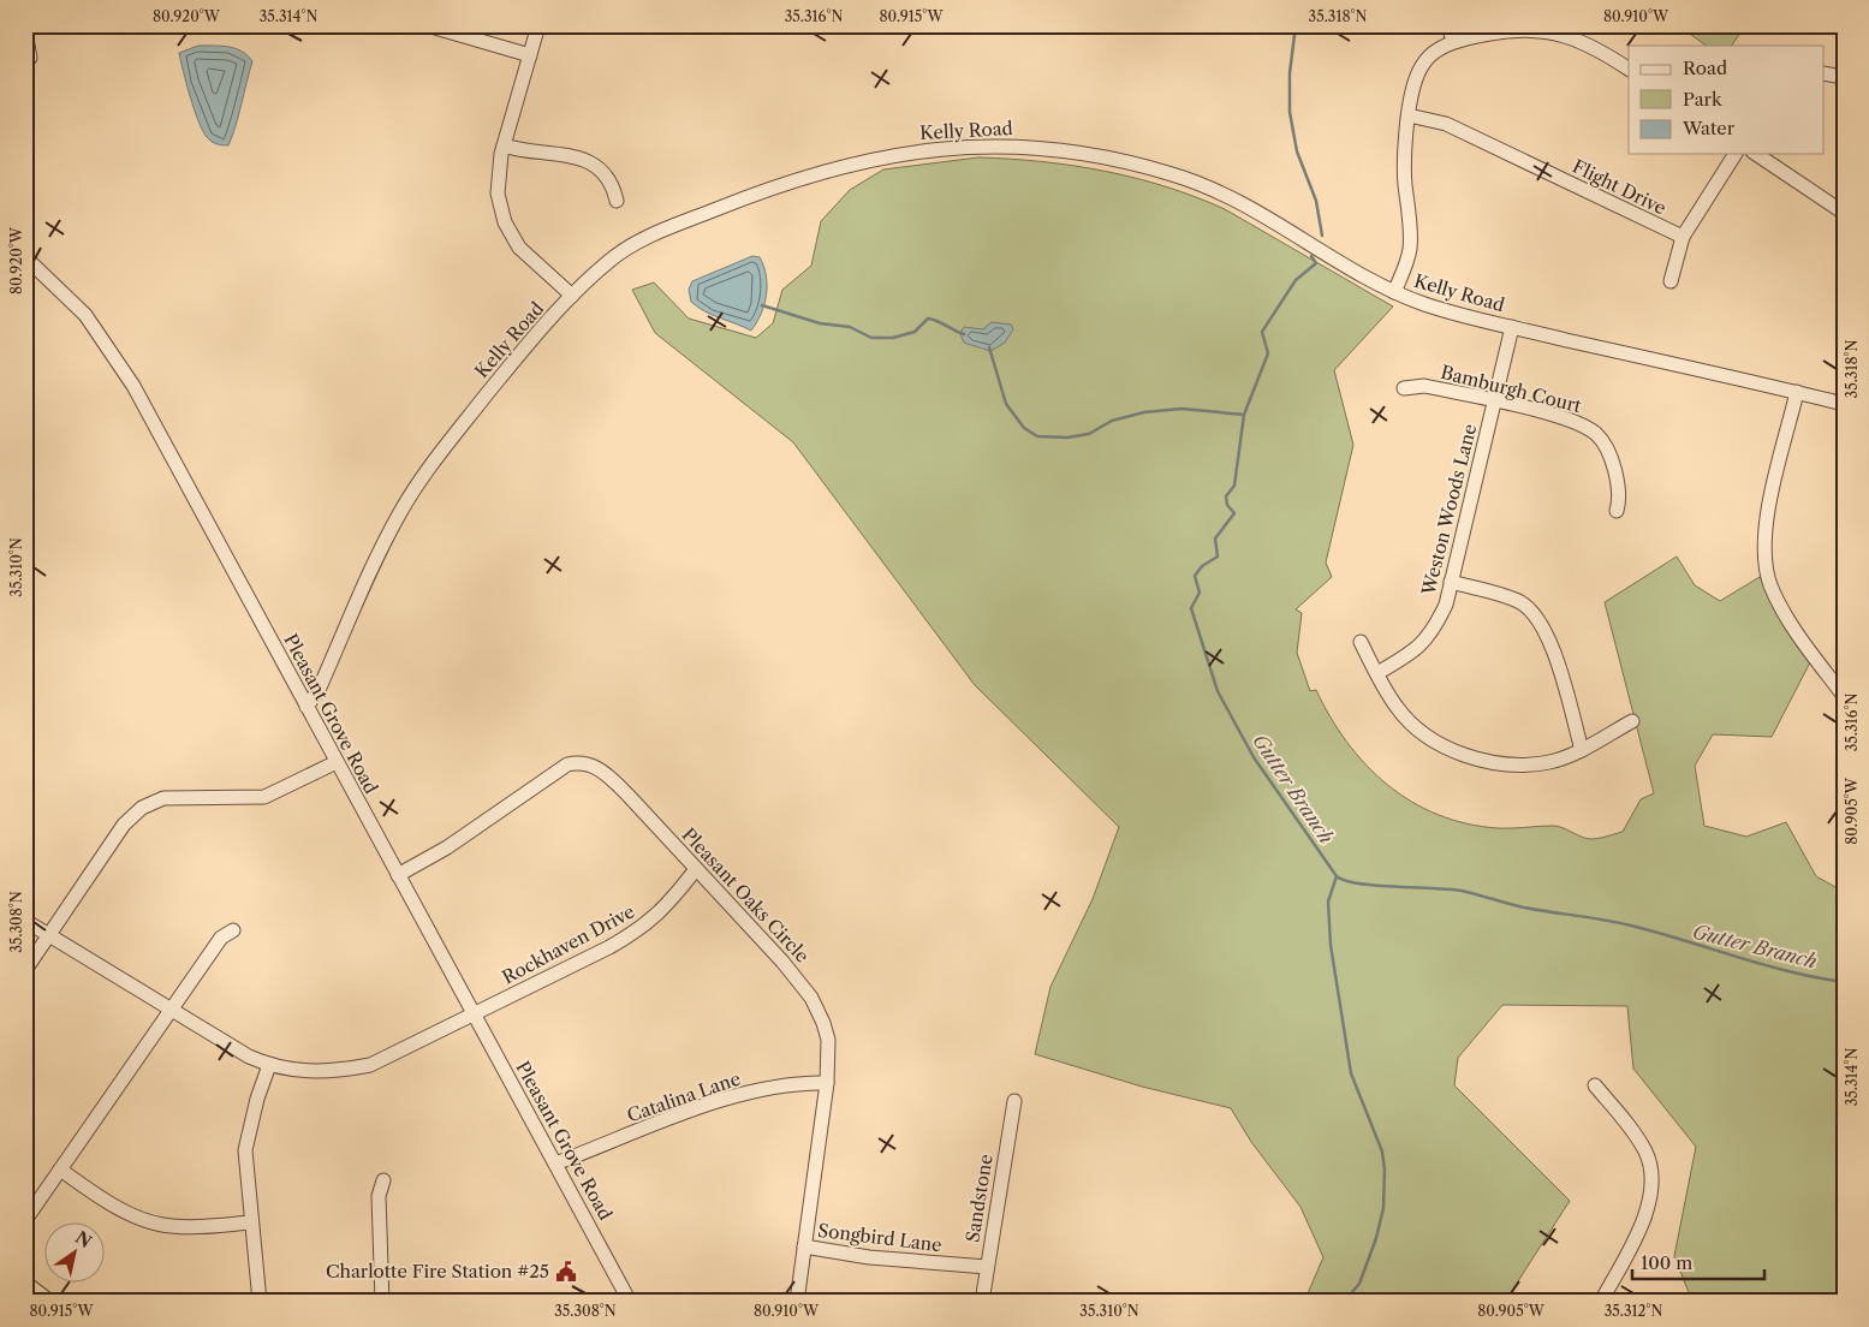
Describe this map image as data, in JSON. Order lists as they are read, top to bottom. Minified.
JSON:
{"streets":{"street":["Kelly Road","Flight Drive","Bamburgh Court","Weston Woods Lane","Pleasant Grove Road","Pleasant Oaks Circle","Rockhaven Drive","Catalina Lane","Sandstone","Songbird Lane"]},"crossings":[["Kelly Road","Weston Woods Lane"],["Kelly Road","Pleasant Grove Road"],["Bamburgh Court","Weston Woods Lane"],["Pleasant Grove Road","Pleasant Oaks Circle"],["Pleasant Grove Road","Rockhaven Drive"],["Pleasant Grove Road","Catalina Lane"],["Pleasant Oaks Circle","Rockhaven Drive"],["Pleasant Oaks Circle","Catalina Lane"],["Pleasant Oaks Circle","Songbird Lane"],["Sandstone","Songbird Lane"]],"water":["Gutter Branch"],"places":{"public building":["Charlotte Fire Station #25"]},"legend":["Road","Park","Water"],"scale_bar":"100 m","north":"top right","coordinates":["80.920°W","35.314°N","35.316°N","80.915°W","35.318°N","80.910°W","35.310°N","80.905°W","35.308°N","35.312°N"]}
